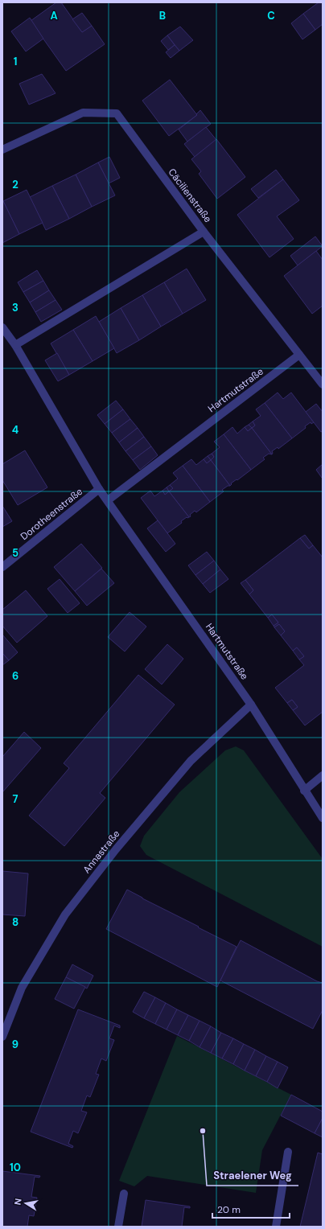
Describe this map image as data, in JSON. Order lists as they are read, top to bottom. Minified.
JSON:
{"streets":{"street":["Cäcilienstraße","Hartmutstraße","Dorotheenstraße","Annastraße"]},"crossings":[["Cäcilienstraße","Hartmutstraße"],["Hartmutstraße","Dorotheenstraße"],["Hartmutstraße","Annastraße"]],"places":["Straelener Weg"],"scale_bar":"20 m","north":"left","grid":{"columns":["A","B","C"],"rows":["1","2","3","4","5","6","7","8","9","10"]}}
